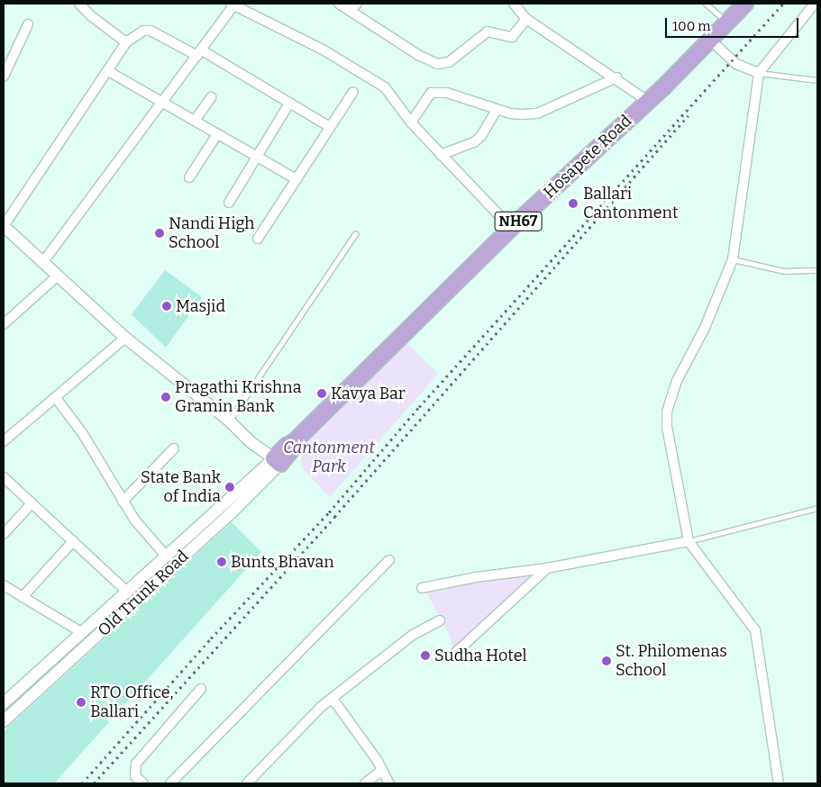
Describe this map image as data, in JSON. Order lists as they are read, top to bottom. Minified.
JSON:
{"streets":{"highway":["Hosapete Road","NH67"],"street":["Old Trunk Road"]},"crossings":[["Hosapete Road","Old Trunk Road"]],"parks":["Cantonment Park"],"places":["Ballari Cantonment","Nandi High School","Masjid","Kavya Bar","Pragathi Krishna Gramin Bank","State Bank of India","Bunts Bhavan","Sudha Hotel","St. Philomenas School","RTO Office, Ballari"],"scale_bar":"100 m"}
